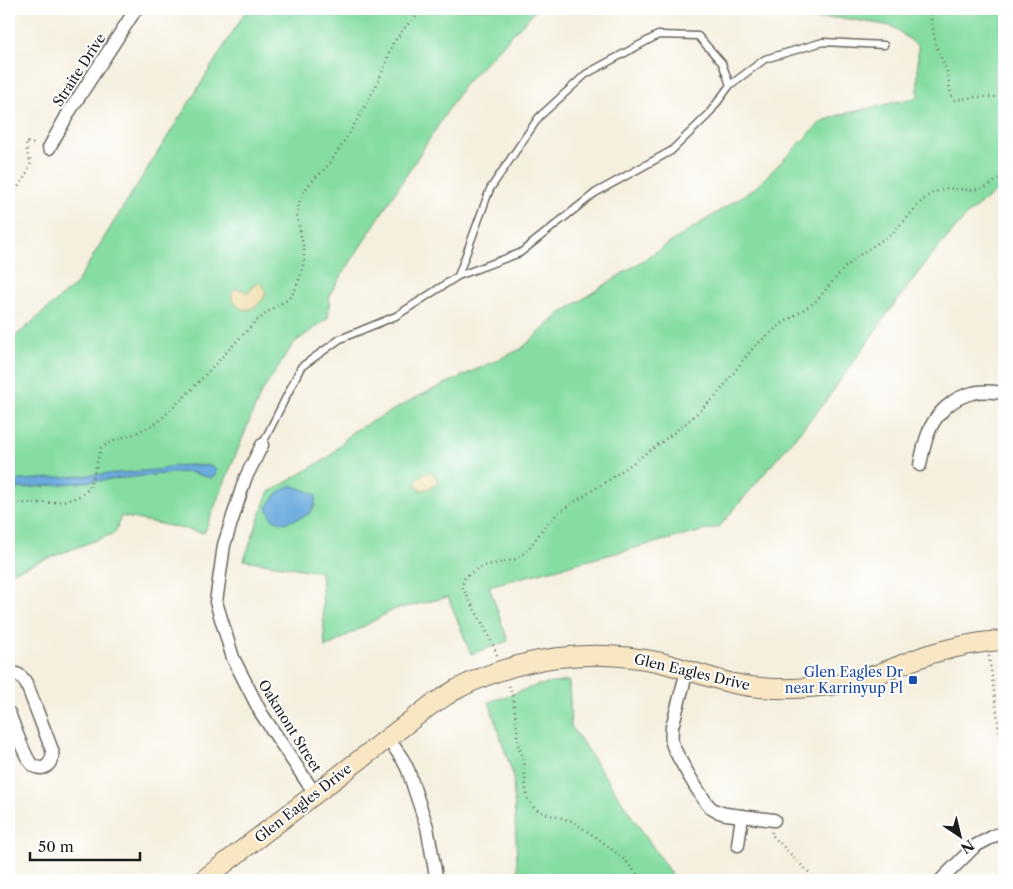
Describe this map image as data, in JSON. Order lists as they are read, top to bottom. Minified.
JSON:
{"streets":{"street":["Straite Drive","Glen Eagles Drive","Oakmont Street"]},"crossings":[["Glen Eagles Drive","Oakmont Street"]],"places":{"transit":["Glen Eagles Dr near Karrinyup Pl"]},"scale_bar":"50 m","north":"bottom right"}
